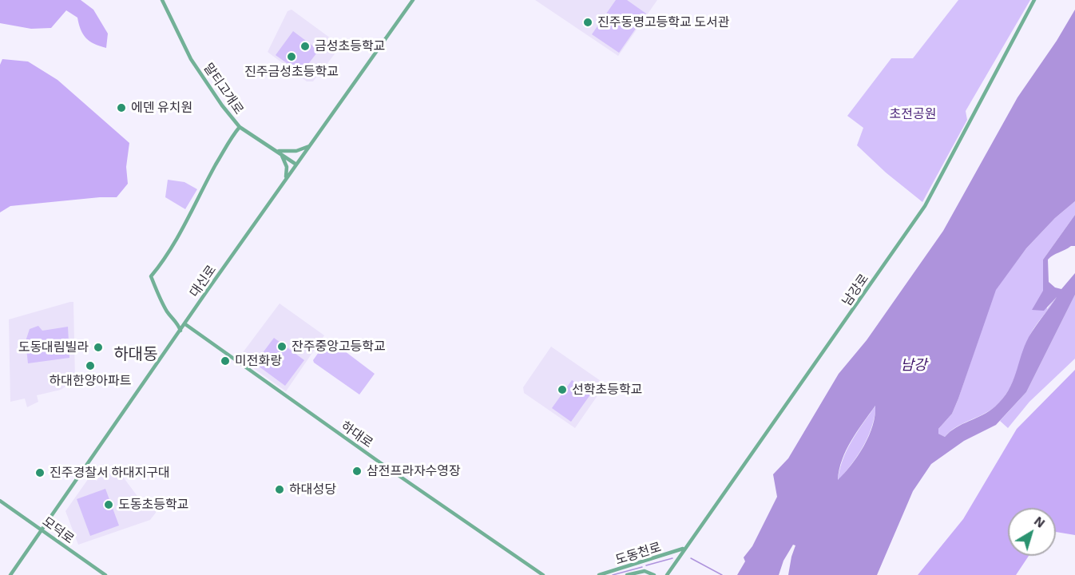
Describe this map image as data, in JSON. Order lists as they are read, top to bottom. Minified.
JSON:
{"streets":{"street":["말티고개로","대신로","남강로","하대로","모덕로","도동천로"]},"crossings":[["말티고개로","대신로"],["대신로","하대로"],["대신로","모덕로"],["남강로","도동천로"]],"districts":["하대동"],"water":["남강"],"parks":["초전공원"],"places":["진주동명고등학교 도서관","금성초등학교","진주금성초등학교","에덴 유치원","잔주중앙고등학교","도동대림빌라","미전화랑","하대한양아파트","선학초등학교","삼전프라자수영장","진주경찰서 하대지구대","하대성당","도동초등학교"],"north":"top right"}
